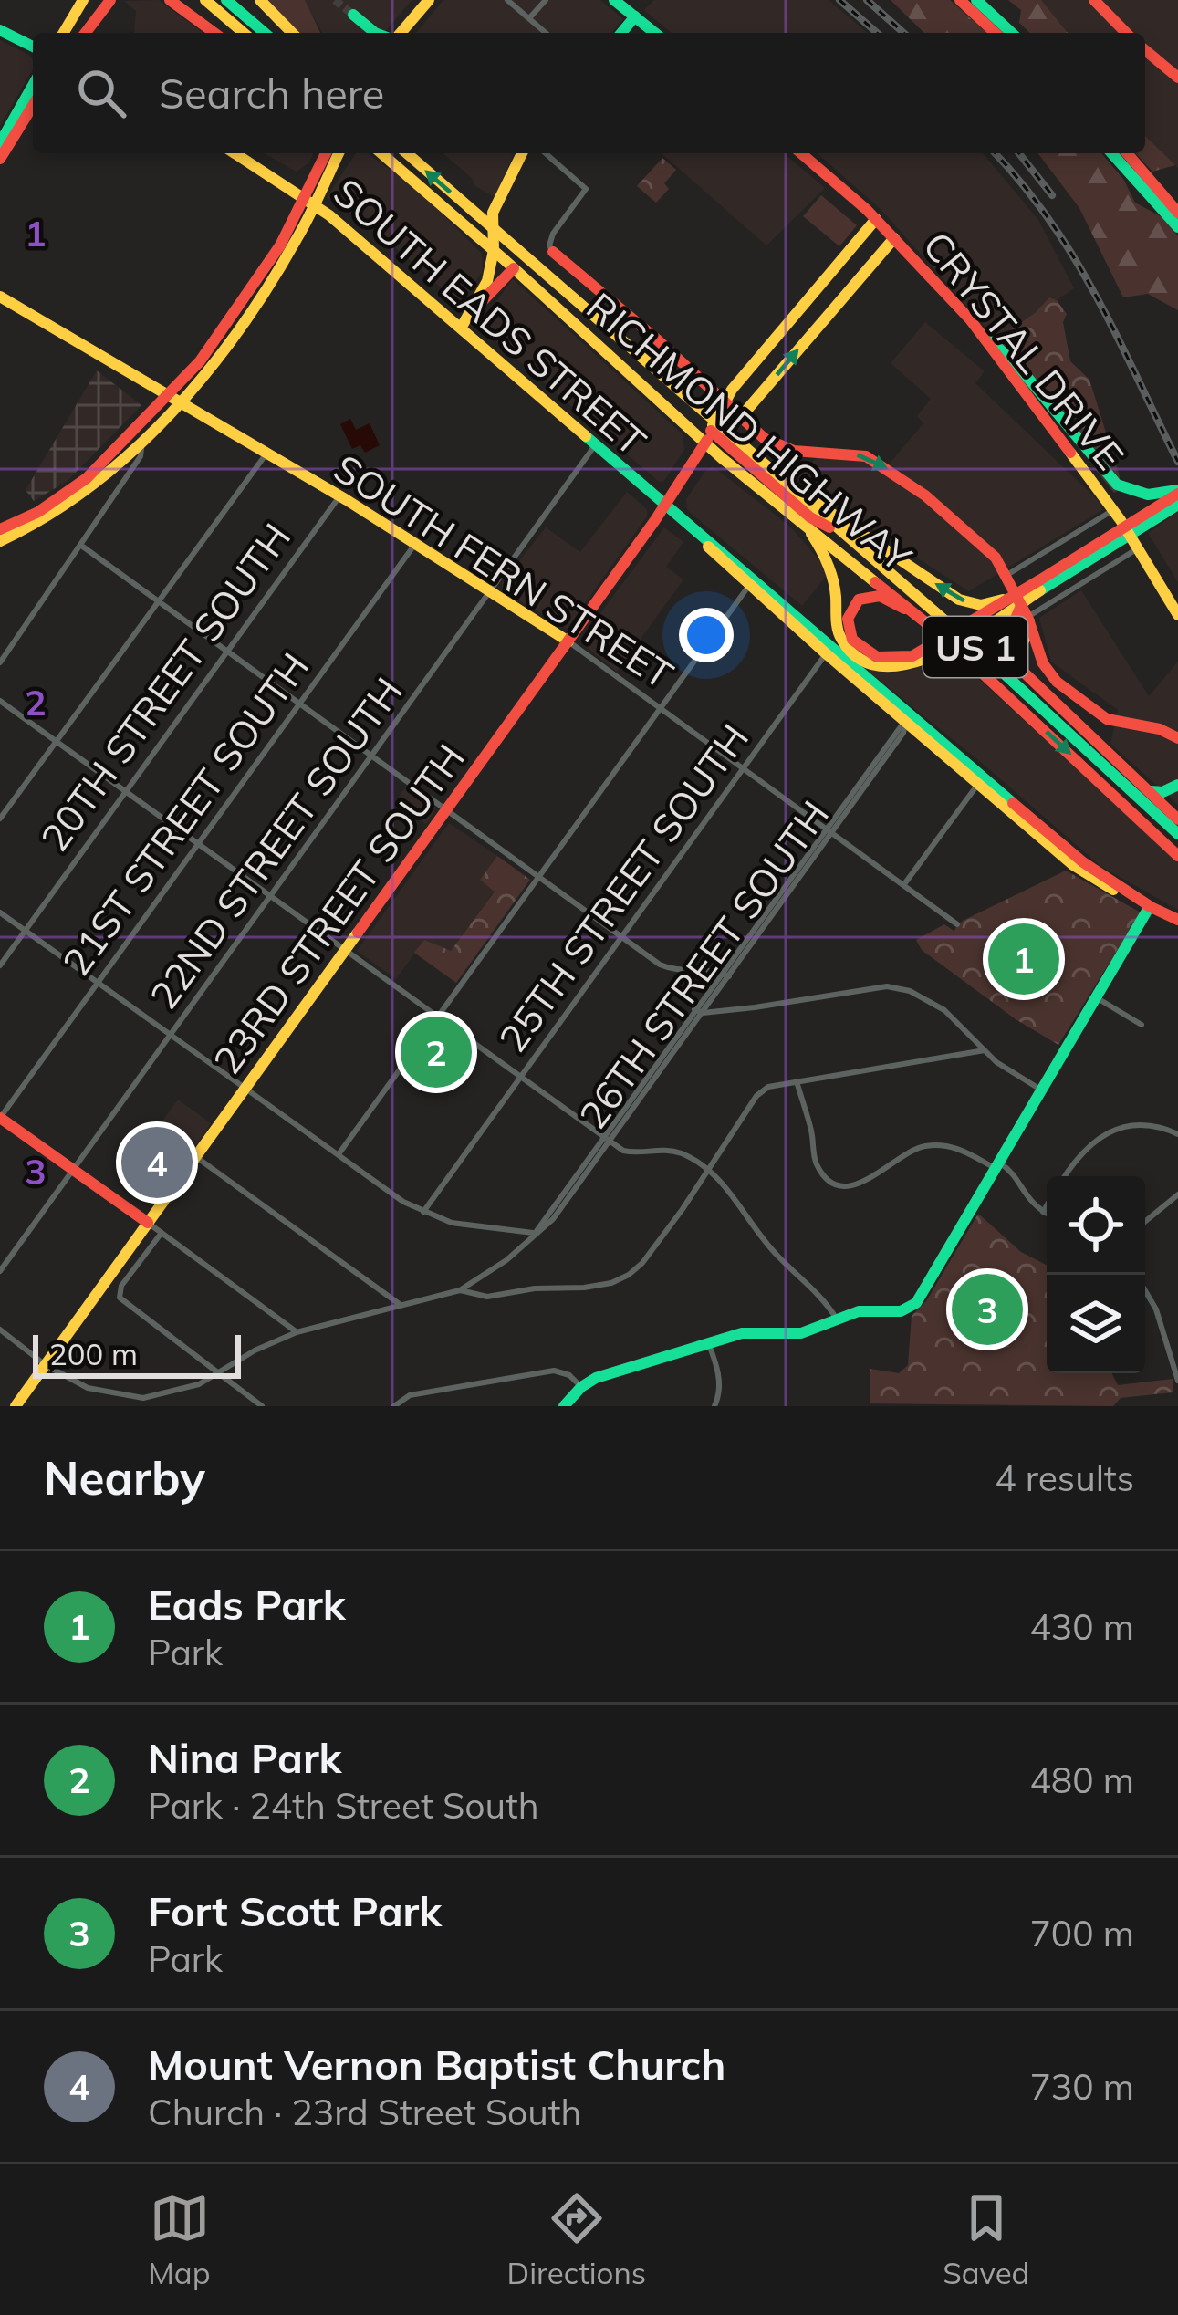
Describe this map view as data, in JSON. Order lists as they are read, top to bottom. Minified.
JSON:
{"streets":{"main road":["SOUTH EADS STREET","CRYSTAL DRIVE","RICHMOND HIGHWAY","SOUTH FERN STREET","US 1","23RD STREET SOUTH"],"street":["20TH STREET SOUTH","21ST STREET SOUTH","22ND STREET SOUTH","25TH STREET SOUTH","26TH STREET SOUTH"]},"crossings":[["SOUTH EADS STREET","22ND STREET SOUTH"],["SOUTH EADS STREET","25TH STREET SOUTH"],["SOUTH EADS STREET","23RD STREET SOUTH"],["SOUTH EADS STREET","26TH STREET SOUTH"],["CRYSTAL DRIVE","23RD STREET SOUTH"],["RICHMOND HIGHWAY","23RD STREET SOUTH"],["SOUTH FERN STREET","20TH STREET SOUTH"],["SOUTH FERN STREET","21ST STREET SOUTH"],["SOUTH FERN STREET","22ND STREET SOUTH"],["SOUTH FERN STREET","25TH STREET SOUTH"],["SOUTH FERN STREET","23RD STREET SOUTH"],["SOUTH FERN STREET","26TH STREET SOUTH"],["23RD STREET SOUTH","26TH STREET SOUTH"]],"scale_bar":"200 m","page":{"search":"Search here","pins":["1","2","4","3"],"scale":"200 m","heading":["Nearby","4 results"],"list":[{"mark":"1","name":"Eads Park","note":"Park","value":"430 m"},{"mark":"2","name":"Nina Park","note":"Park · 24th Street South","value":"480 m"},{"mark":"3","name":"Fort Scott Park","note":"Park","value":"700 m"},{"mark":"4","name":"Mount Vernon Baptist Church","note":"Church · 23rd Street South","value":"730 m"}],"nav":["Map","Directions","Saved"]},"grid":{"rows":["1","2","3"]}}
